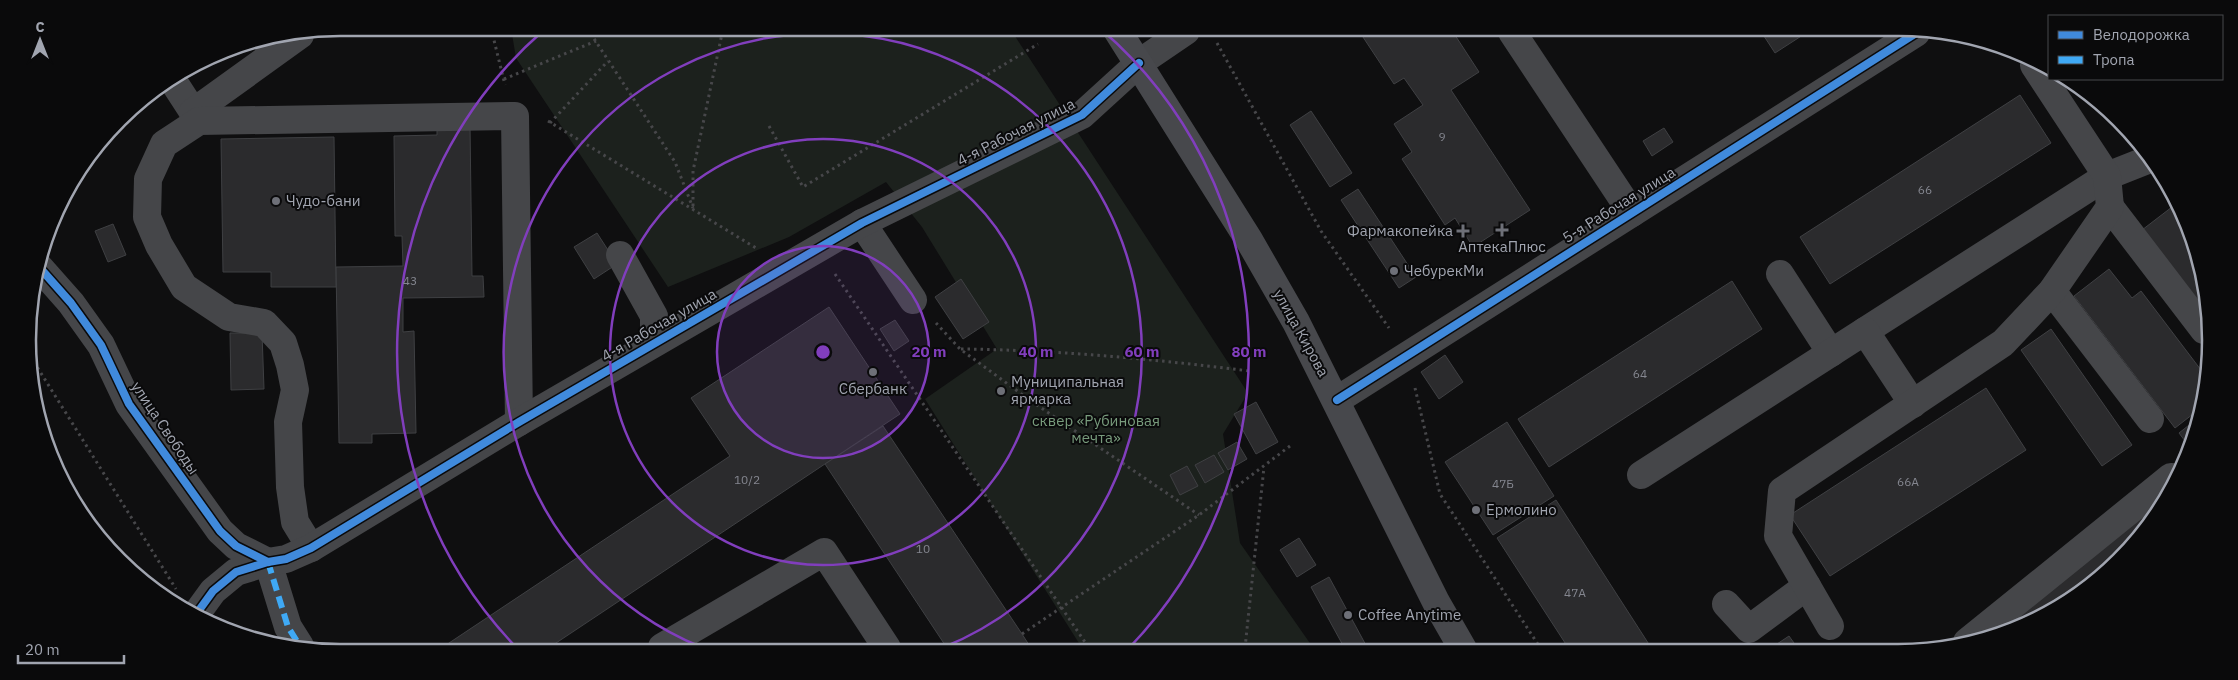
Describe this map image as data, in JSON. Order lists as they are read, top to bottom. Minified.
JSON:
{"streets":{"main road":["улица Кирова"],"street":["4-я Рабочая улица","5-я Рабочая улица","улица Свободы"]},"crossings":[["4-я Рабочая улица","улица Кирова"],["4-я Рабочая улица","улица Свободы"],["5-я Рабочая улица","улица Кирова"]],"parks":["сквер «Рубиновая мечта»"],"places":{"other":["Чудо-бани","ЧебурекМи","Сбербанк","Муниципальная ярмарка","Ермолино","Coffee Anytime"],"health":["АптекаПлюс","Фармакопейка"]},"house_numbers":["9","66","43","64","10/2","66А","47Б","10","47А"],"legend":["Велодорожка","Тропа"],"scale_bar":"20 m","north":"top","rings":["20 m","40 m","60 m","80 m"]}
